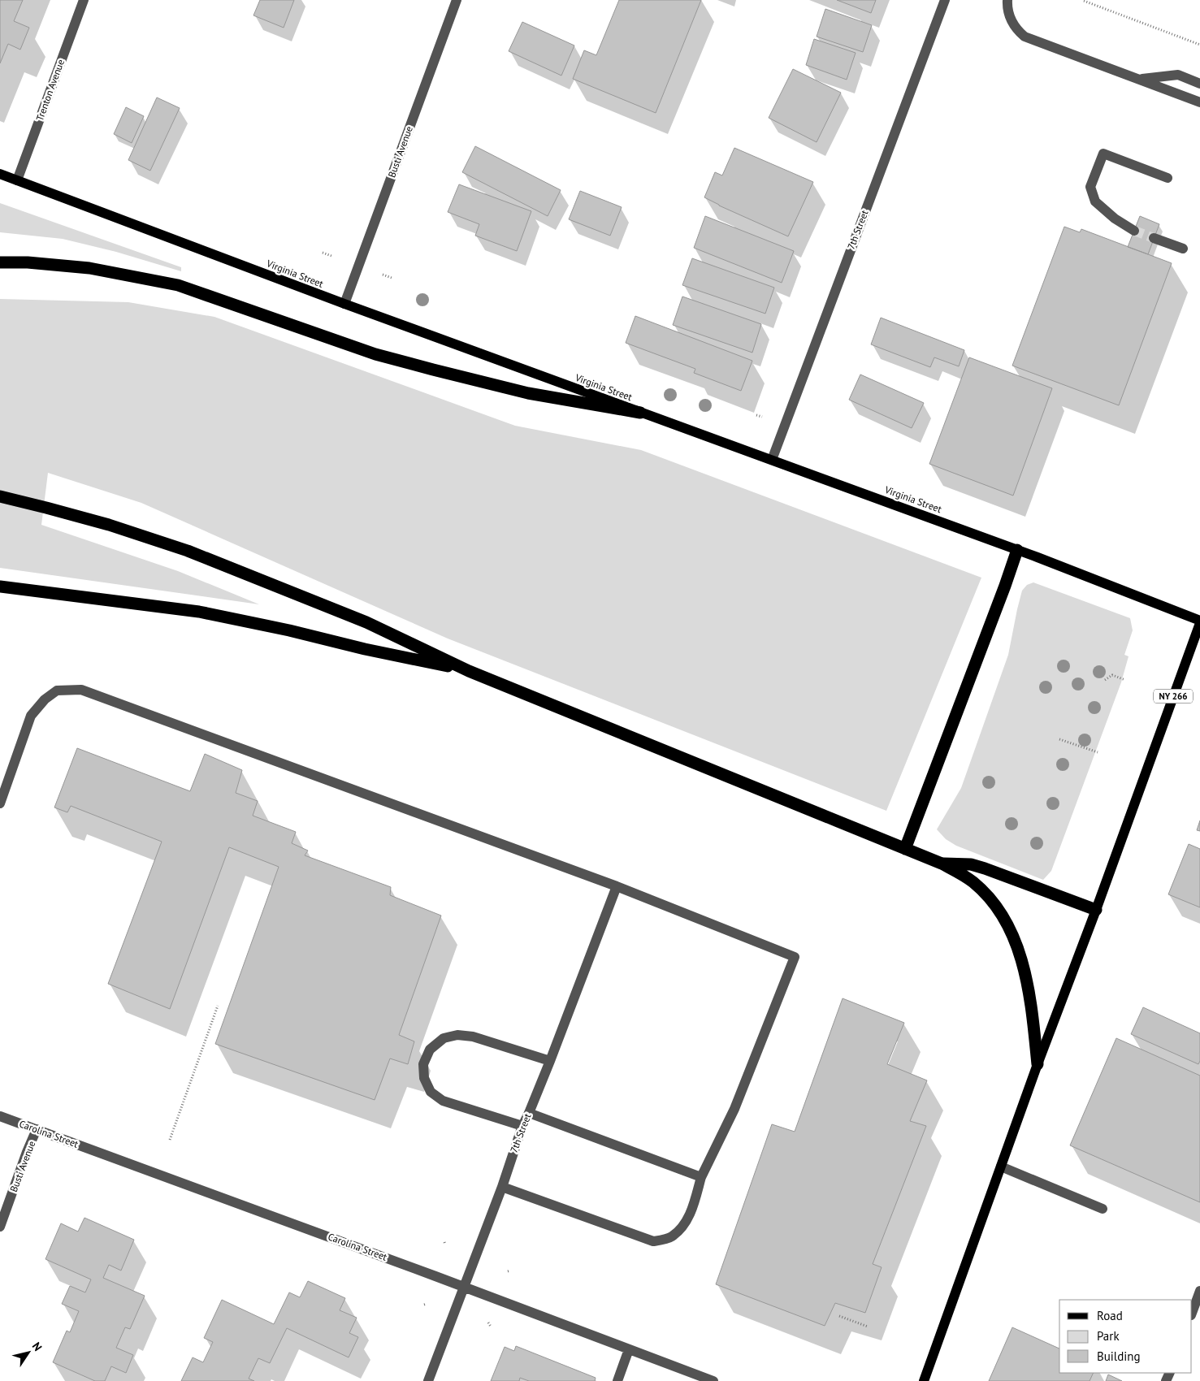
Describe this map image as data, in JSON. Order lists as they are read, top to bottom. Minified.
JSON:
{"streets":{"main road":["Virginia Street","NY 266"],"street":["Trenton Avenue","Busti Avenue","7th Street","Carolina Street"]},"crossings":[["Trenton Avenue","Virginia Street"],["Busti Avenue","Virginia Street"],["Busti Avenue","Carolina Street"],["7th Street","Virginia Street"],["7th Street","Carolina Street"],["Virginia Street","NY 266"]],"legend":["Road","Park","Building"],"north":"top right"}
